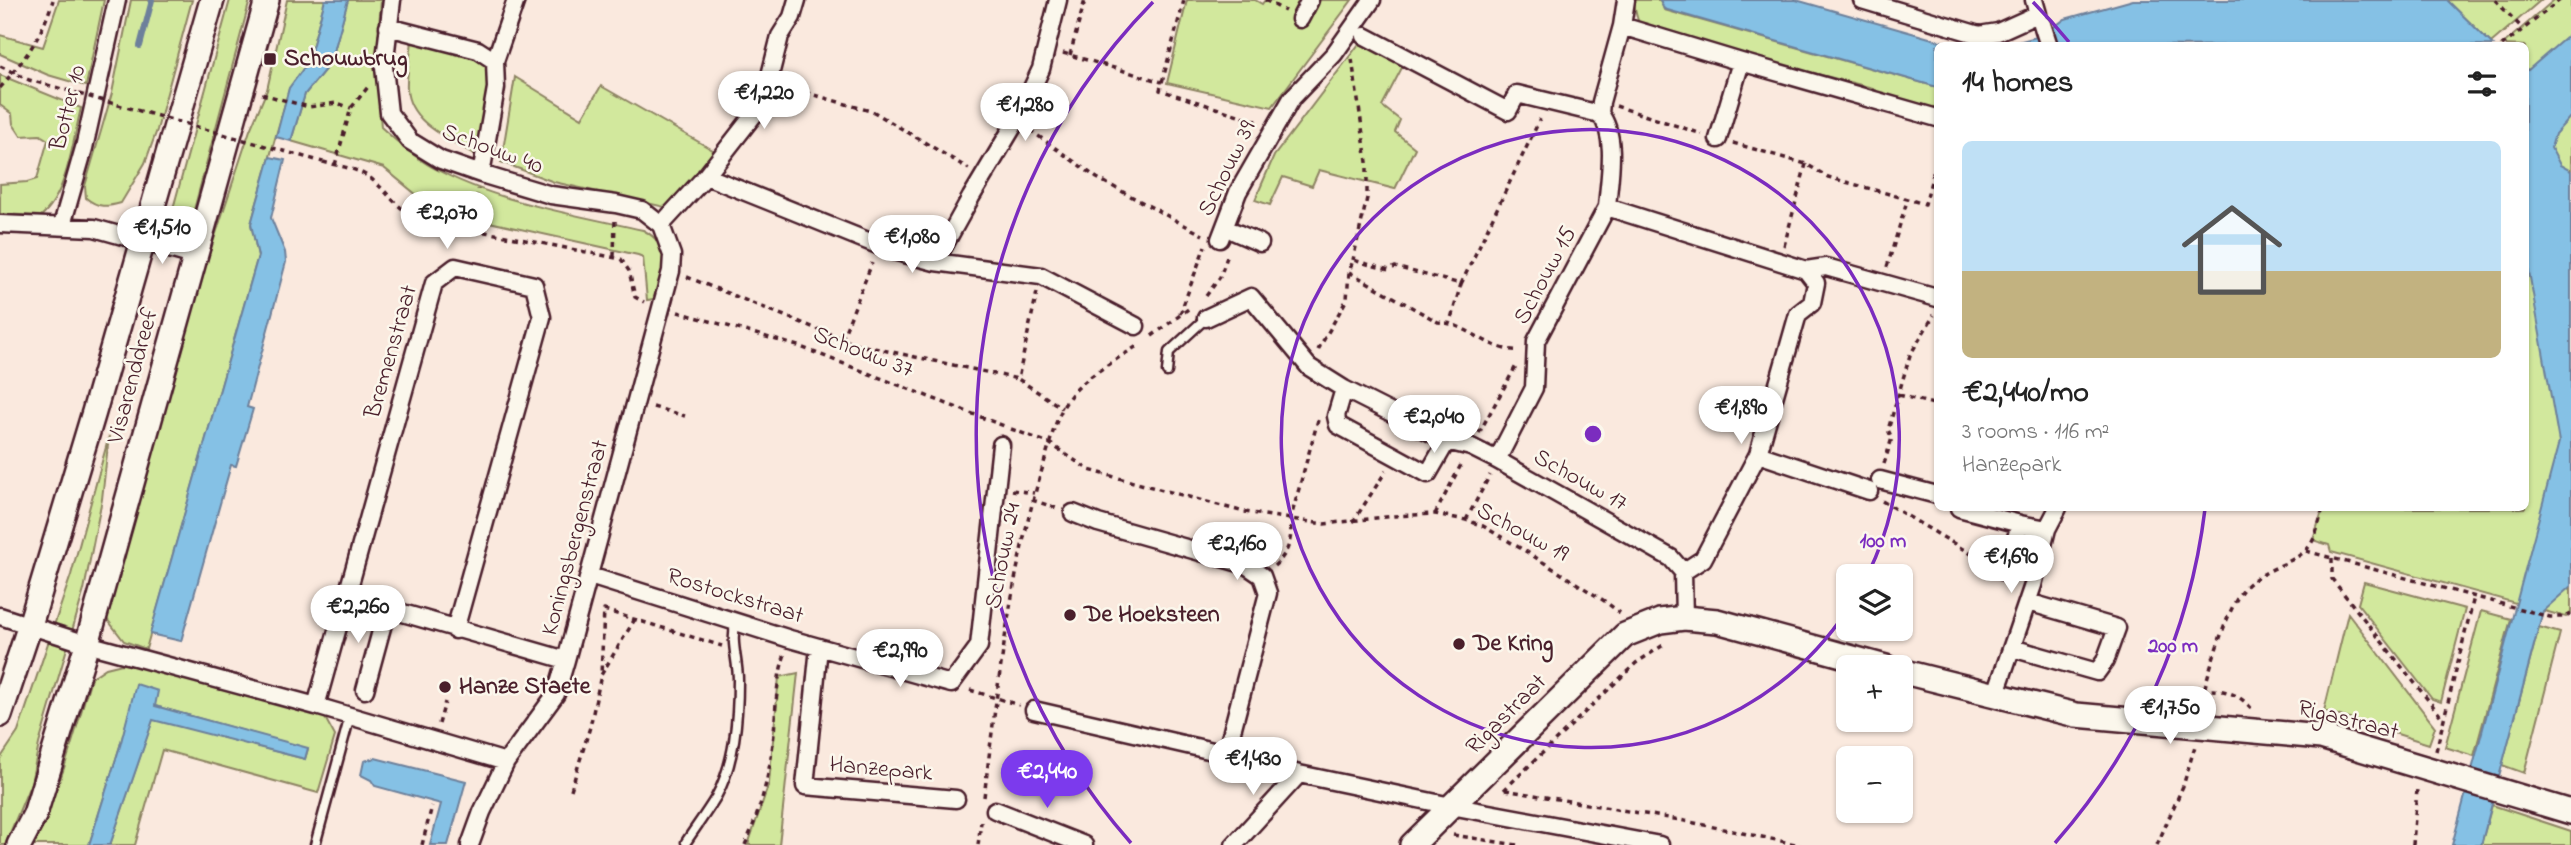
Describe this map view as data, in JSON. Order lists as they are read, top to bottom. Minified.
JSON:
{"streets":{"main road":["Visarenddreef","Rigastraat"],"street":["Botter 10","Schouw 40","Schouw 39","Schouw 15","Bremenstraat","Schouw 17","Koningsbergenstraat","Rostockstraat","Hanzepark"],"path":["Schouw 37","Schouw 19","Schouw 24"]},"crossings":[["Schouw 40","Koningsbergenstraat"],["Schouw 15","Schouw 17"],["Schouw 37","Koningsbergenstraat"],["Schouw 37","Schouw 24"],["Koningsbergenstraat","Rostockstraat"],["Rostockstraat","Hanzepark"]],"places":{"transit":["Schouwbrug"],"other":["De Hoeksteen","De Kring","Hanze Staete"]},"page":{"heading":"14 homes","price":["€1,220","€1,280","€2,070","€1,510","€1,080","€1,890","€2,040","€2,160","€1,690","€2,260","€2,990","€1,750","€1,430","€2,440"],"list":[{"name":"€2,440/mo","note":"3 rooms · 116 m² · Hanzepark"}],"map_buttons":["+","−"]},"rings":["100 m","200 m"]}
